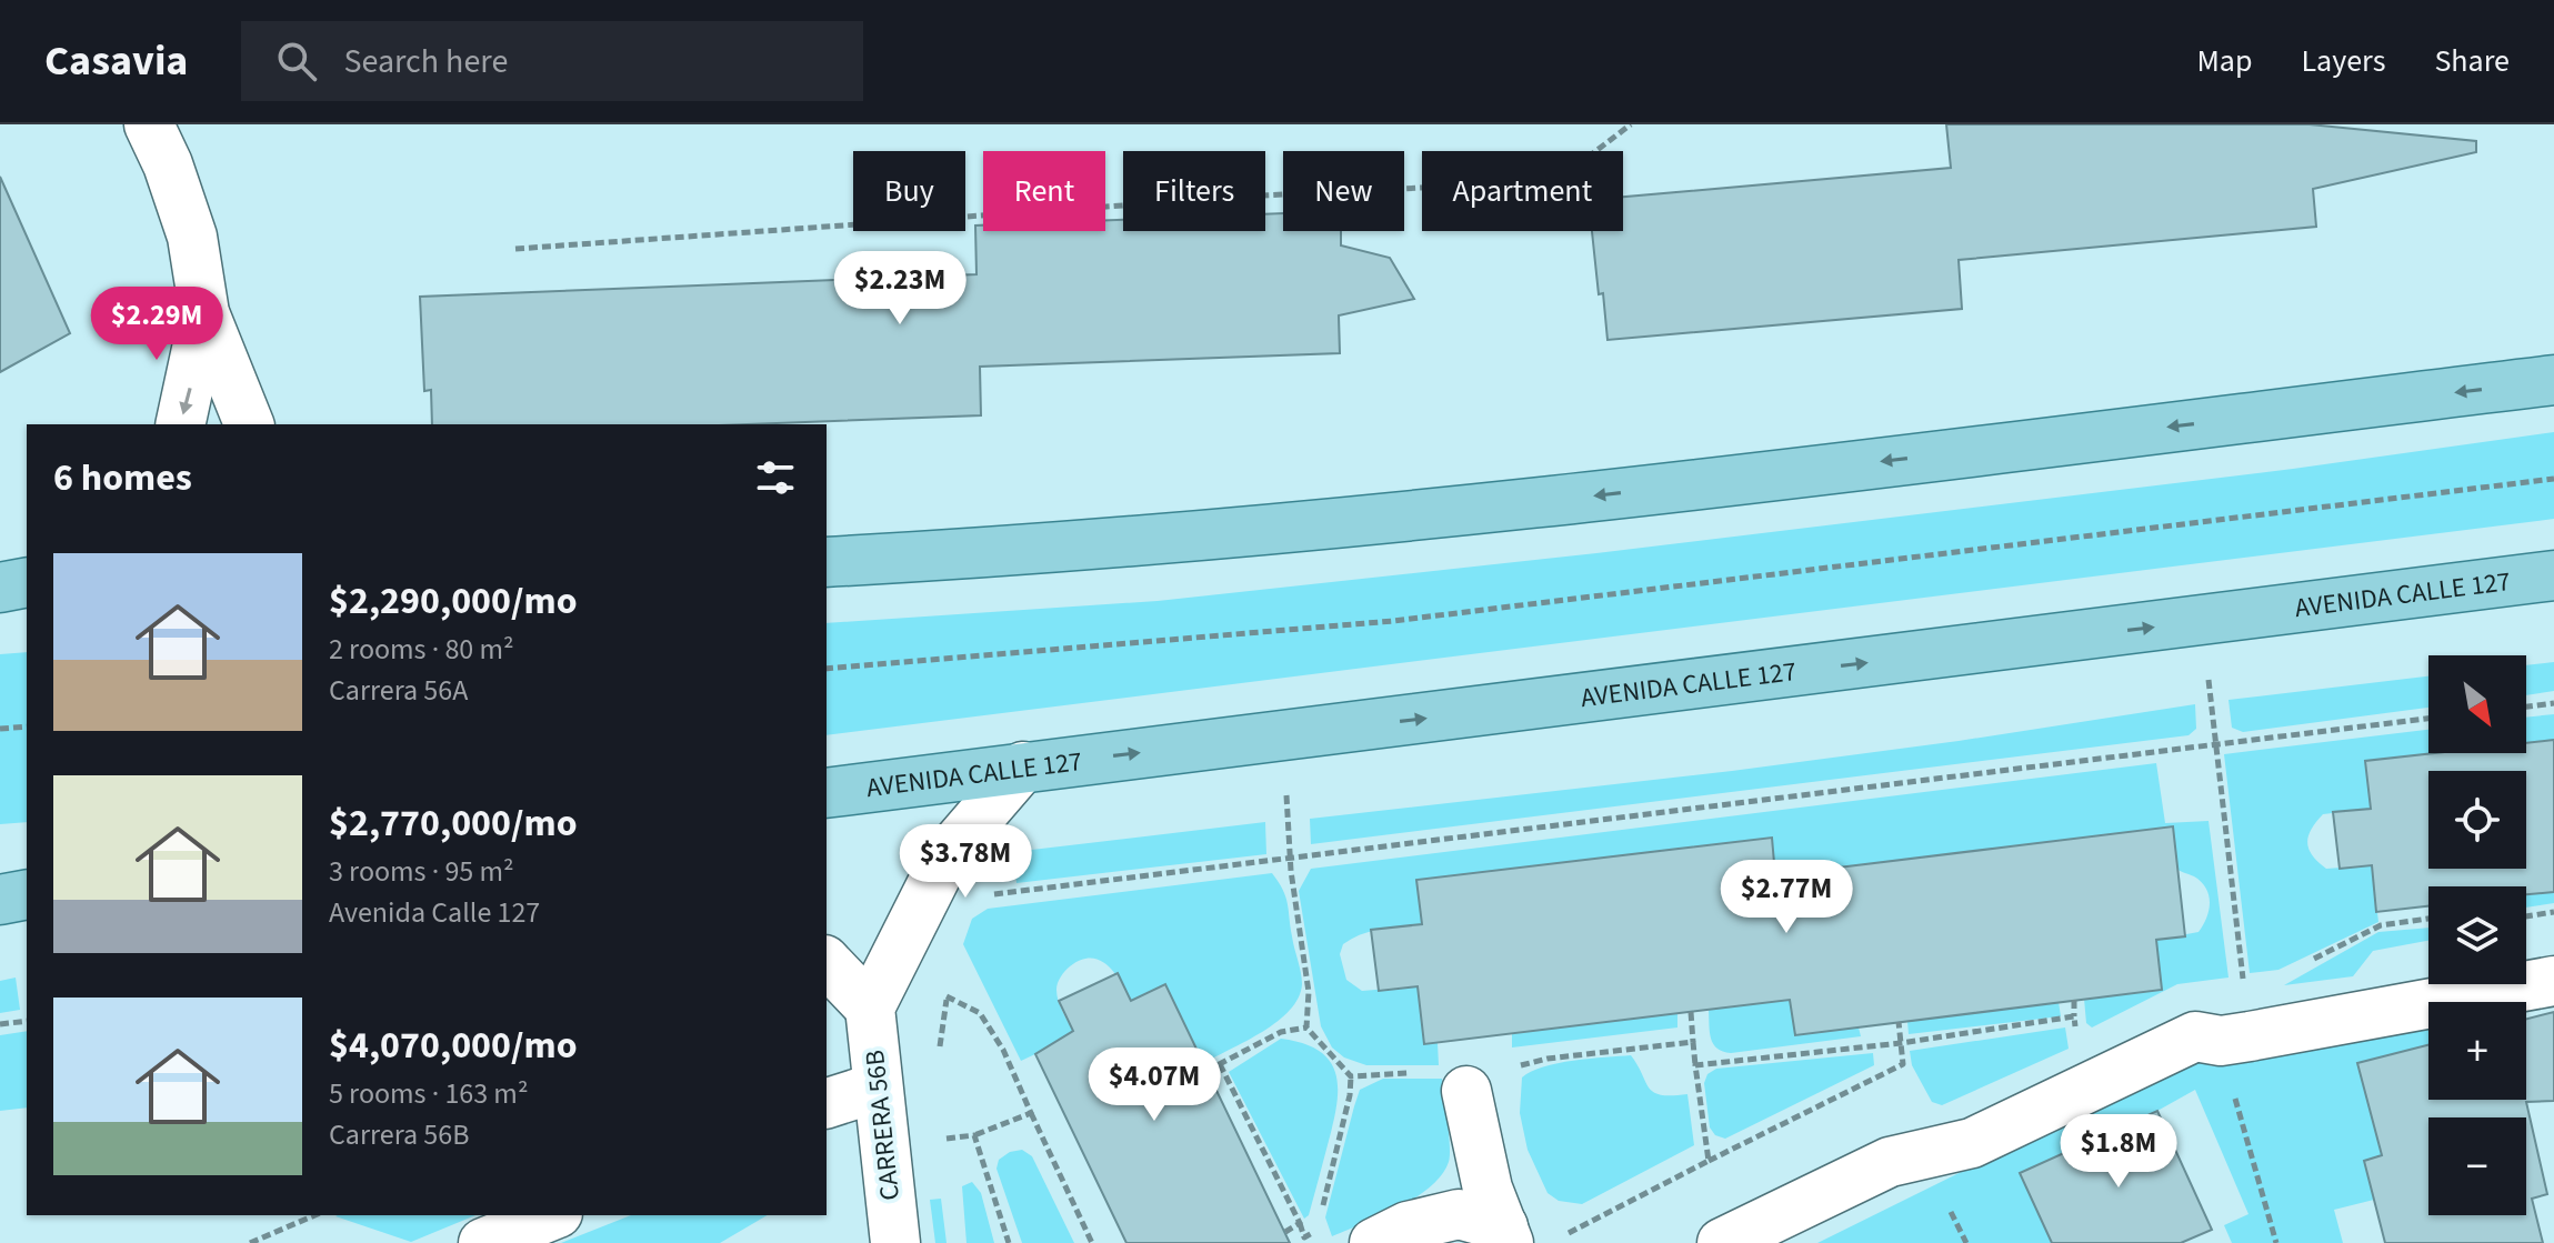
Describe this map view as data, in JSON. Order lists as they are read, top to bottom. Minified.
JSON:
{"streets":{"main road":["AVENIDA CALLE 127"],"street":["CARRERA 56B"]},"north":"bottom right","page":{"header":"Casavia","search":"Search here","nav":["Map","Layers","Share"],"chip":["Buy","Rent","Filters","New","Apartment"],"price":["$2.23M","$2.29M","$3.78M","$2.77M","$4.07M","$1.8M"],"heading":"6 homes","list":[{"name":"$2,290,000/mo","note":"2 rooms · 80 m² · Carrera 56A"},{"name":"$2,770,000/mo","note":"3 rooms · 95 m² · Avenida Calle 127"},{"name":"$4,070,000/mo","note":"5 rooms · 163 m² · Carrera 56B"}],"map_buttons":["+","−"]}}
